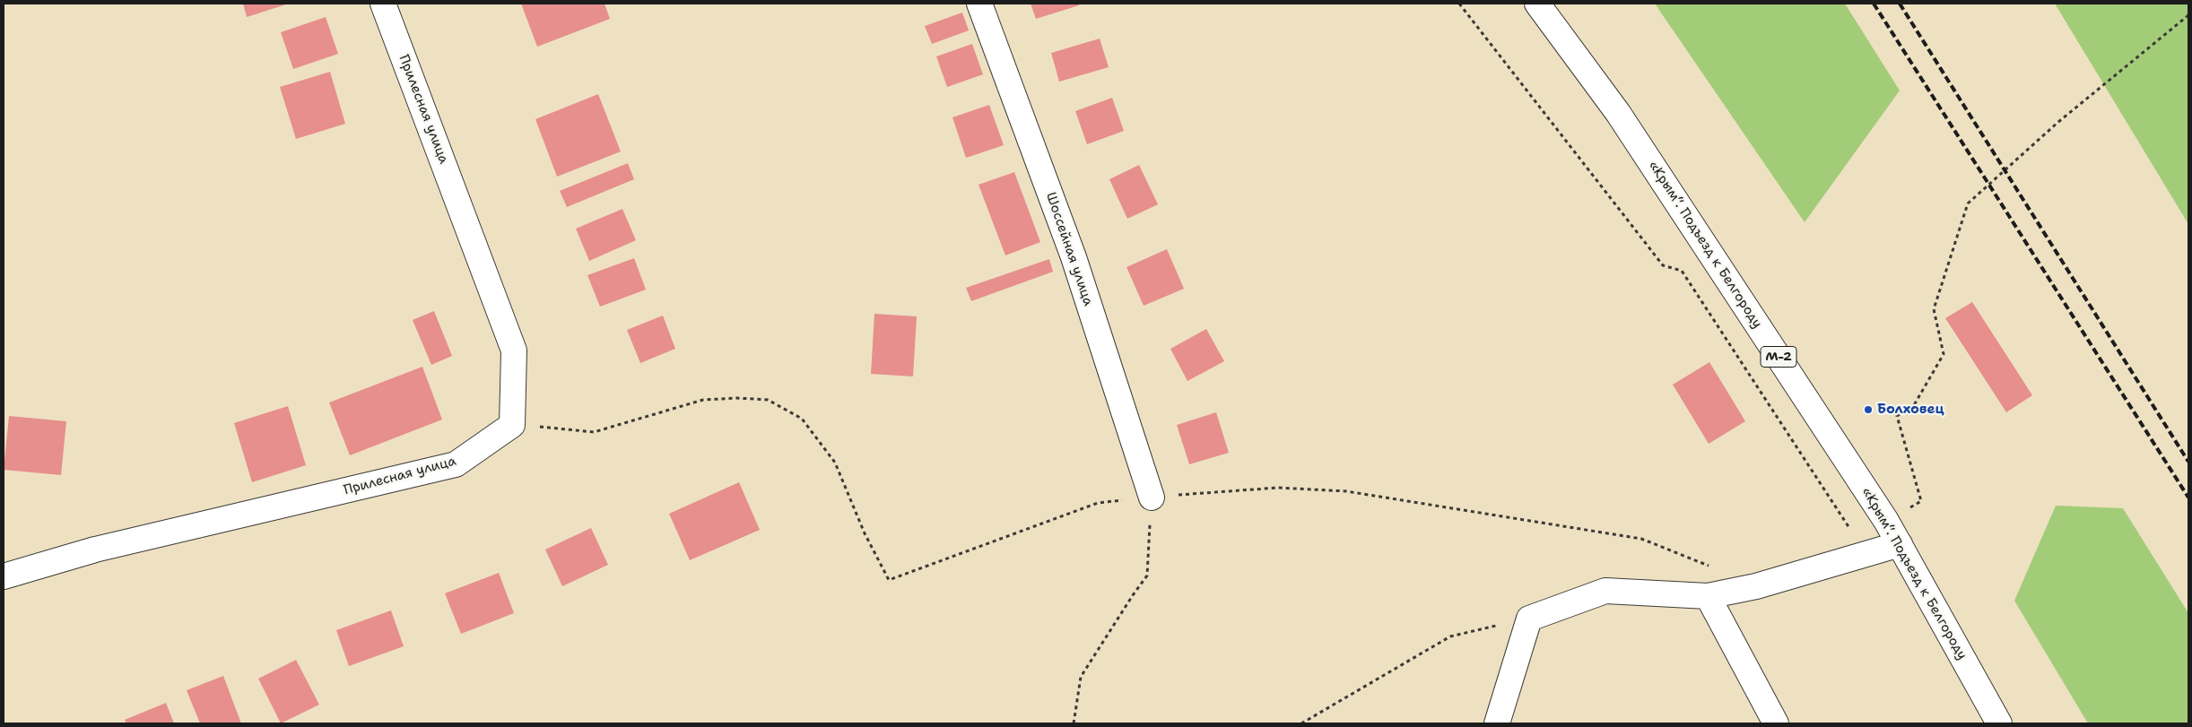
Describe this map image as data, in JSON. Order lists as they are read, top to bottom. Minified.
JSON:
{"streets":{"street":["Прилесная улица","«Крым“. Подъезд к Белгороду","Шоссейная улица","М-2"]},"places":["Болховец"]}
